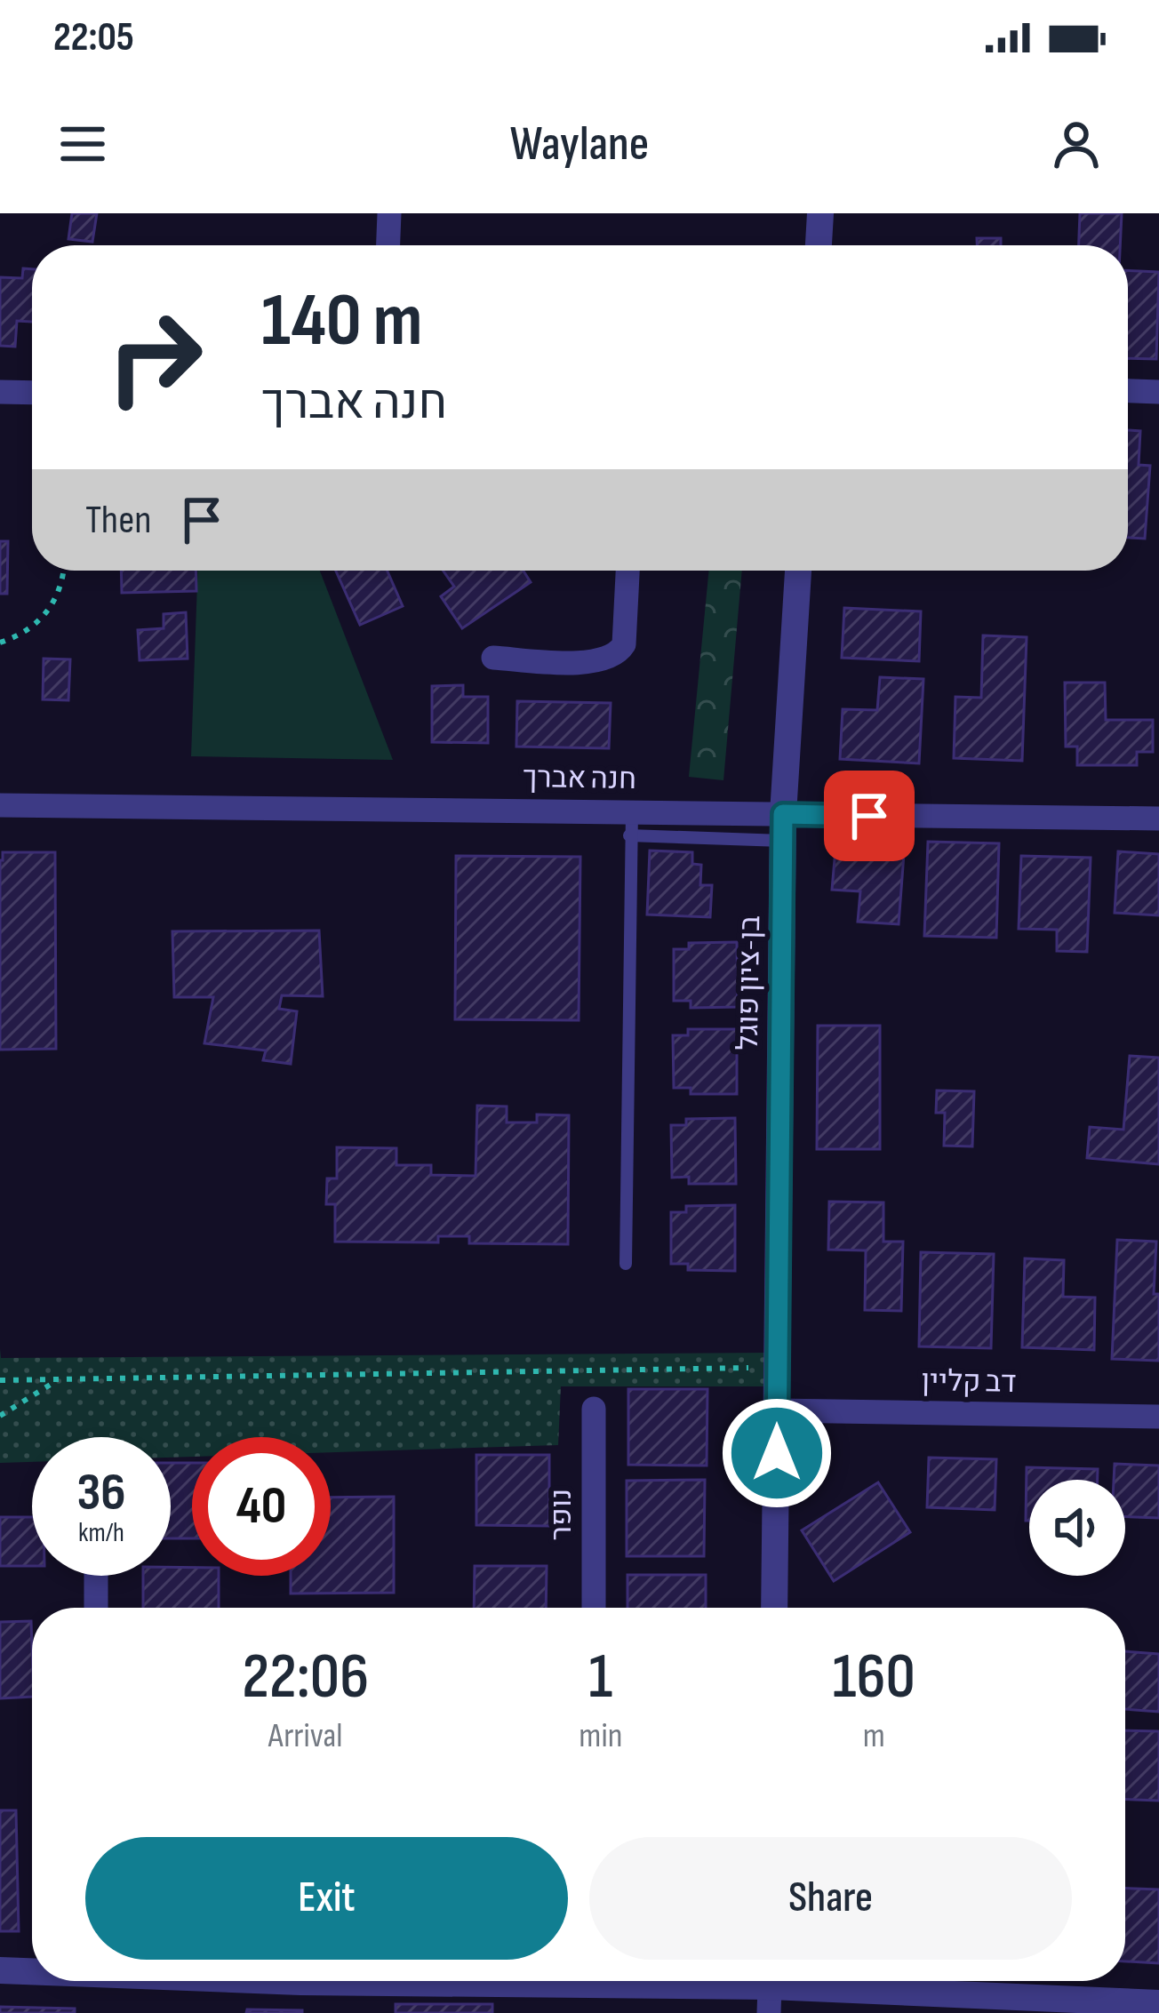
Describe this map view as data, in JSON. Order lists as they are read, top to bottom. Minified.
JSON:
{"streets":{"street":["חנה אברך","בן-ציון פוגל","דב קליין","נופר"]},"crossings":[["חנה אברך","בן-ציון פוגל"],["בן-ציון פוגל","דב קליין"]],"page":{"status":"22:05","header":"Waylane","turn":["140 m","חנה אברך"],"then":"Then","speed":"36 km/h","limit":"40","eta":["22:06","Arrival","1","min","160","m"],"buttons":["Exit","Share"]}}
